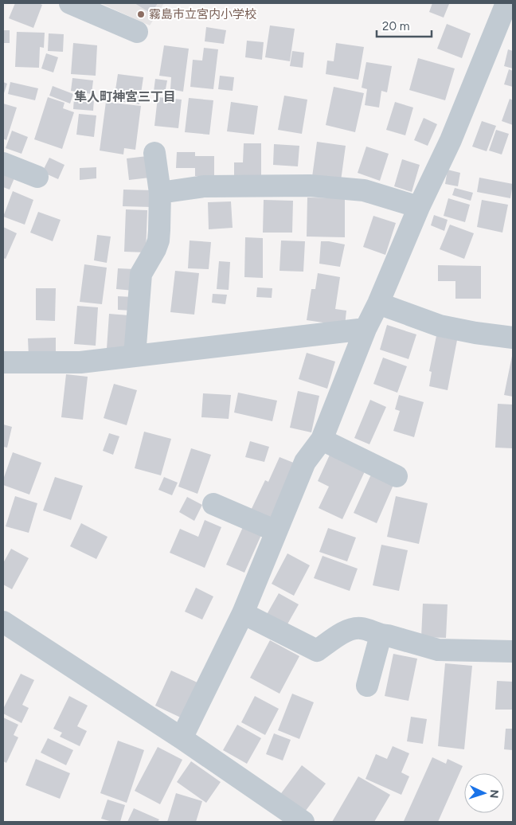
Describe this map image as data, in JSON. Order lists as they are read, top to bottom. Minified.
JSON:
{"districts":["隼人町神宮三丁目"],"places":["霧島市立宮内小学校"],"scale_bar":"20 m","north":"right"}
